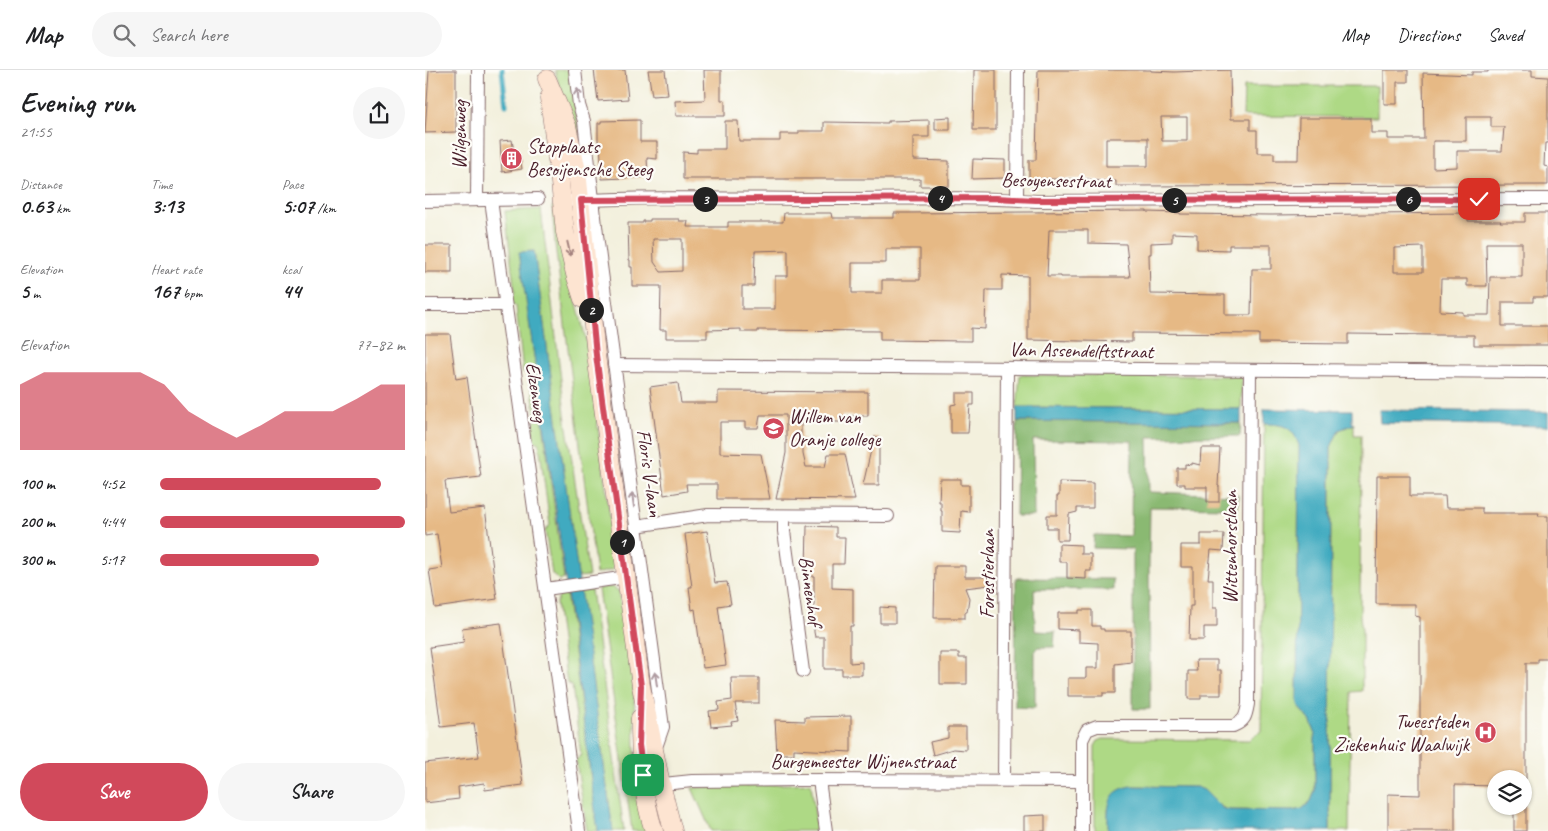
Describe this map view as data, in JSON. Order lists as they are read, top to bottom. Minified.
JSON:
{"streets":{"street":["Wilgenweg","Besoyensestraat","Van Assendelftstraat","Elzenweg","Floris V-laan","Wittenhorstlaan","Forestierlaan","Binnenhof","Burgemeester Wijnenstraat"]},"crossings":[["Besoyensestraat","Floris V-laan"],["Van Assendelftstraat","Floris V-laan"],["Van Assendelftstraat","Wittenhorstlaan"],["Van Assendelftstraat","Forestierlaan"],["Floris V-laan","Burgemeester Wijnenstraat"],["Wittenhorstlaan","Burgemeester Wijnenstraat"],["Forestierlaan","Burgemeester Wijnenstraat"]],"places":{"building":["Stopplaats Besoijensche Steeg"],"school or university":["Willem van Oranje college"],"hospital":["Tweesteden Ziekenhuis Waalwijk"]},"page":{"header":"Map","search":"Search here","nav":["Map","Directions","Saved"],"heading":["Evening run","21:55"],"stats":[["Distance","0.63 km"],["Time","3:13"],["Pace","5:07 /km"],["Elevation","5 m"],["Heart rate","167 bpm"],["kcal","44"]],"pins":["4","3","6","5","2","1"],"chart":["Elevation","77–82 m"],"list":[{"name":"100 m","note":"4:52"},{"name":"200 m","note":"4:44"},{"name":"300 m","note":"5:17"}],"buttons":["Save","Share"]}}
